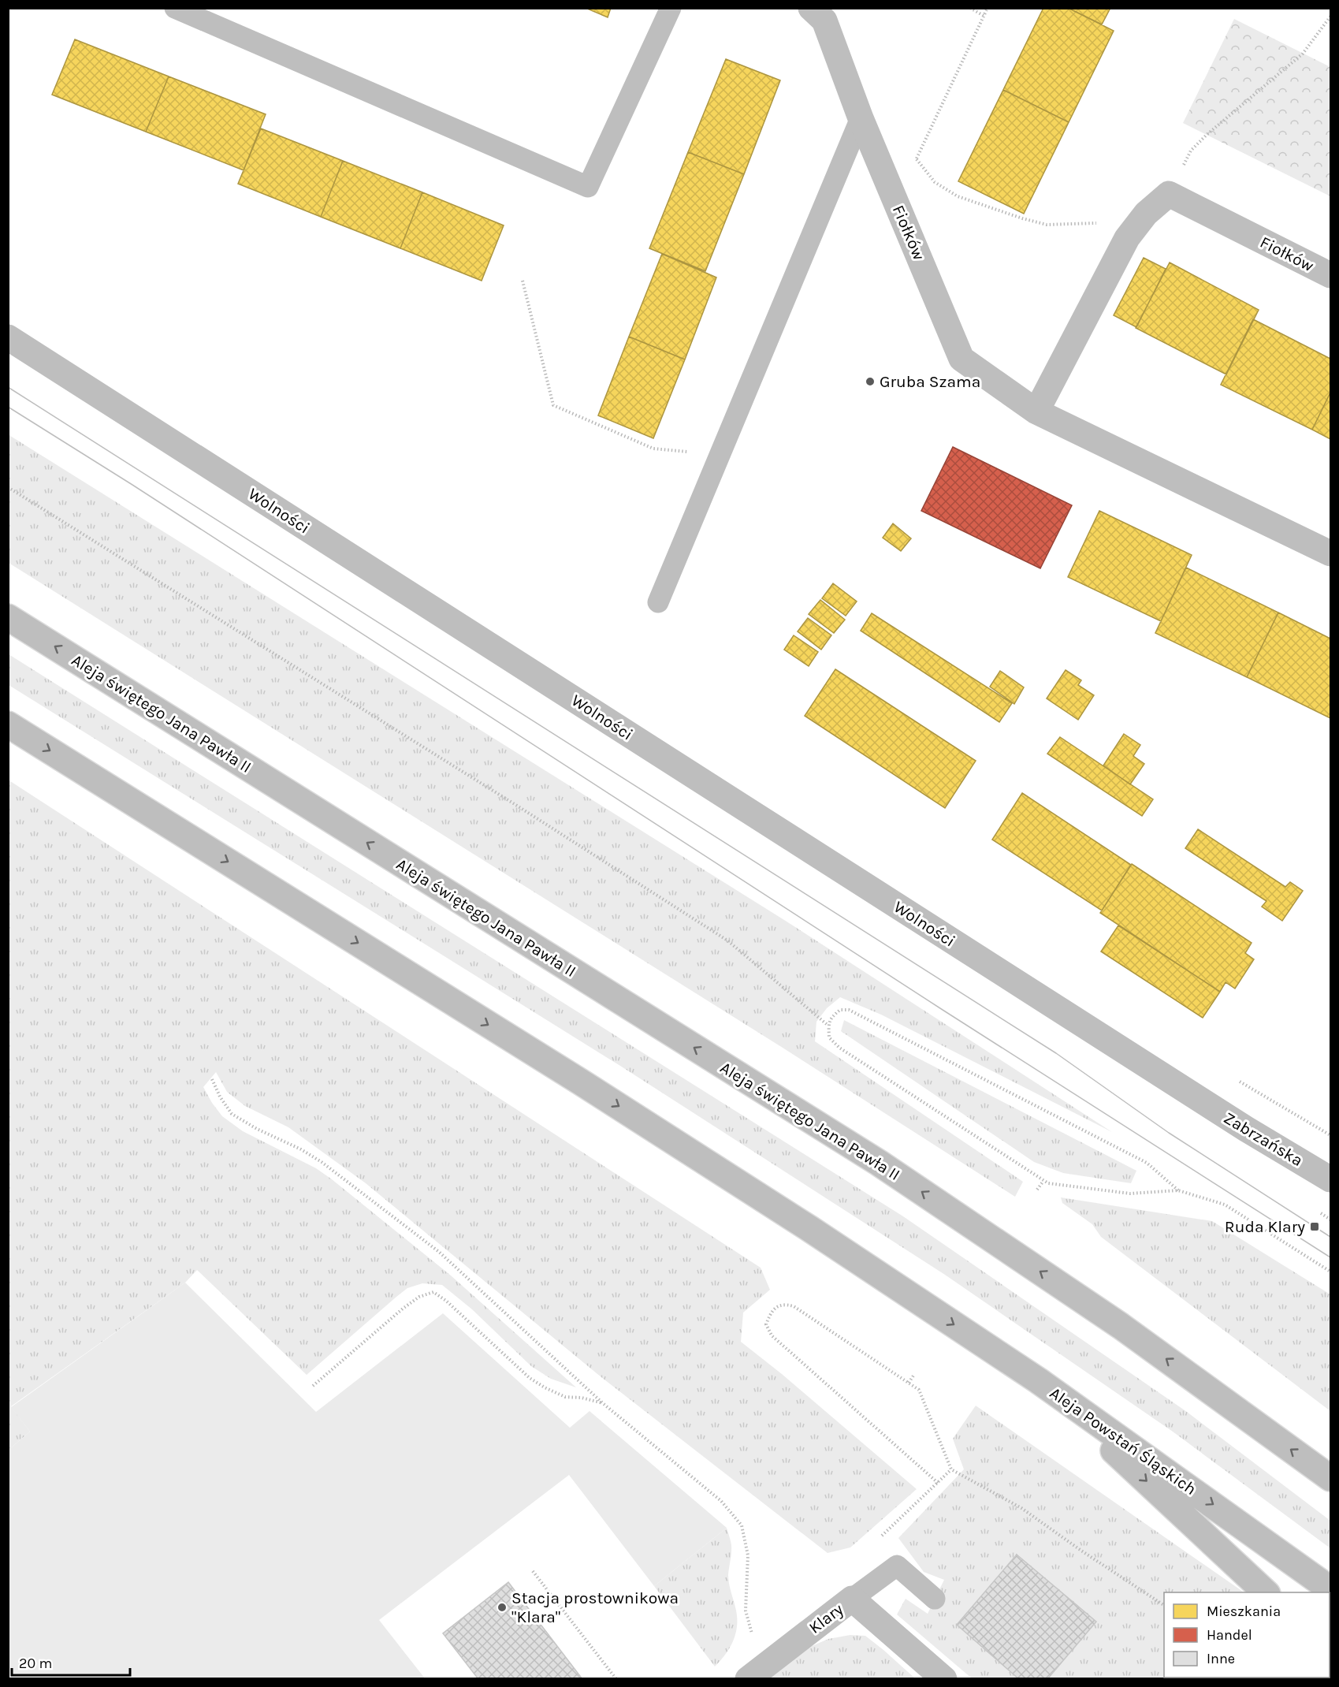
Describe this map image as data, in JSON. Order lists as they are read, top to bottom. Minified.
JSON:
{"streets":{"main road":["Fiołków","Wolności","Aleja świętego Jana Pawła II","Zabrzańska","Aleja Powstań Śląskich","Klary"]},"crossings":[["Wolności","Zabrzańska"]],"one_way":["Aleja świętego Jana Pawła II","Aleja Powstań Śląskich"],"places":{"other":["Gruba Szama","Stacja prostownikowa \"Klara\""],"transit":["Ruda Klary"]},"legend":["Mieszkania","Handel","Inne"],"scale_bar":"20 m"}
